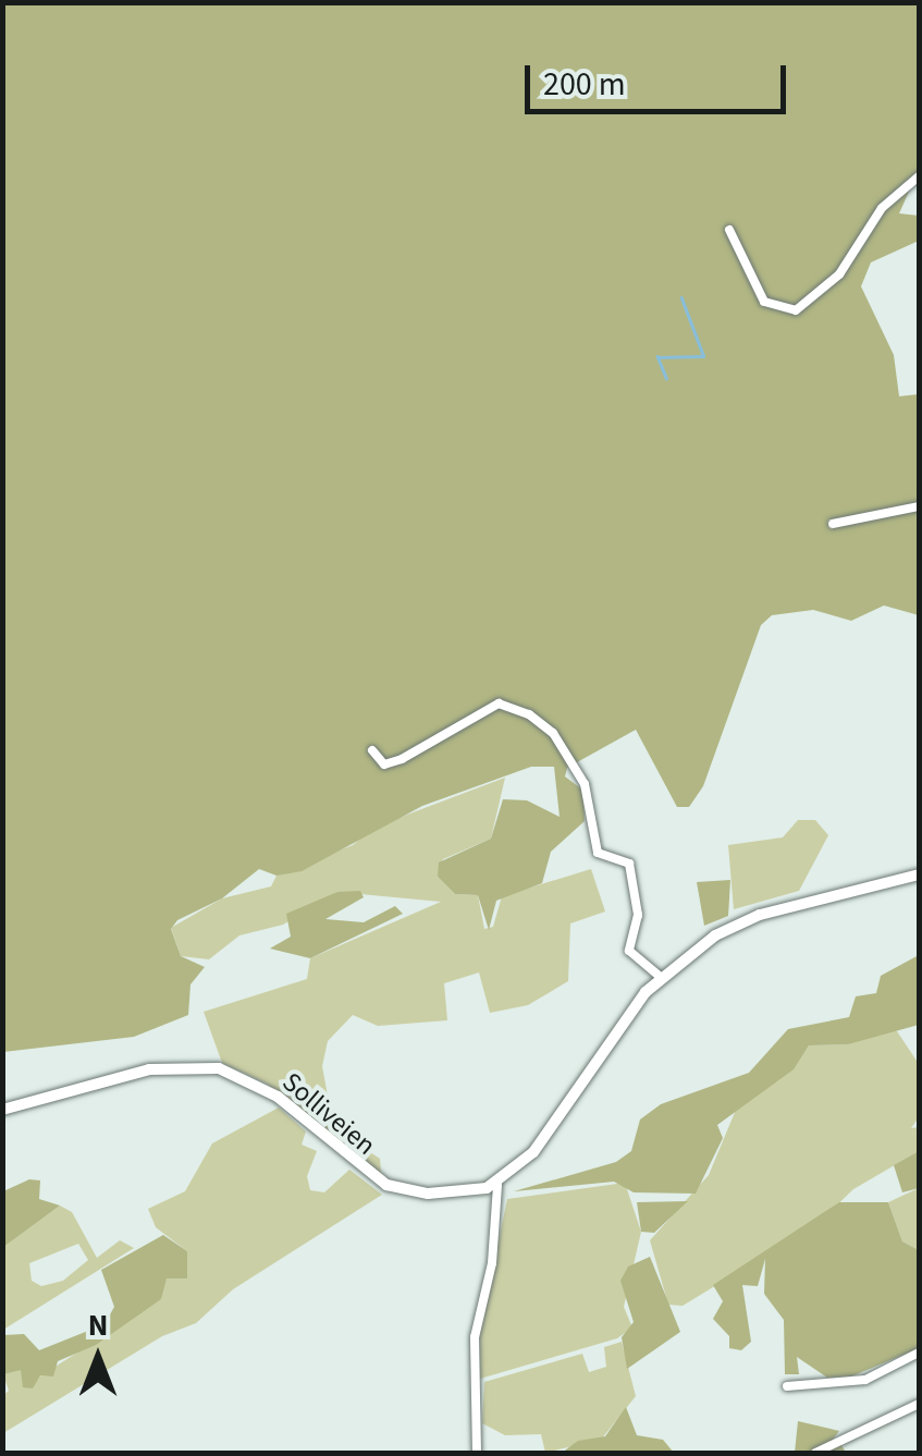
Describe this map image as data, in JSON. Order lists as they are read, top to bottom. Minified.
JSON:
{"streets":{"street":["Solliveien"]},"scale_bar":"200 m","north":"top"}
